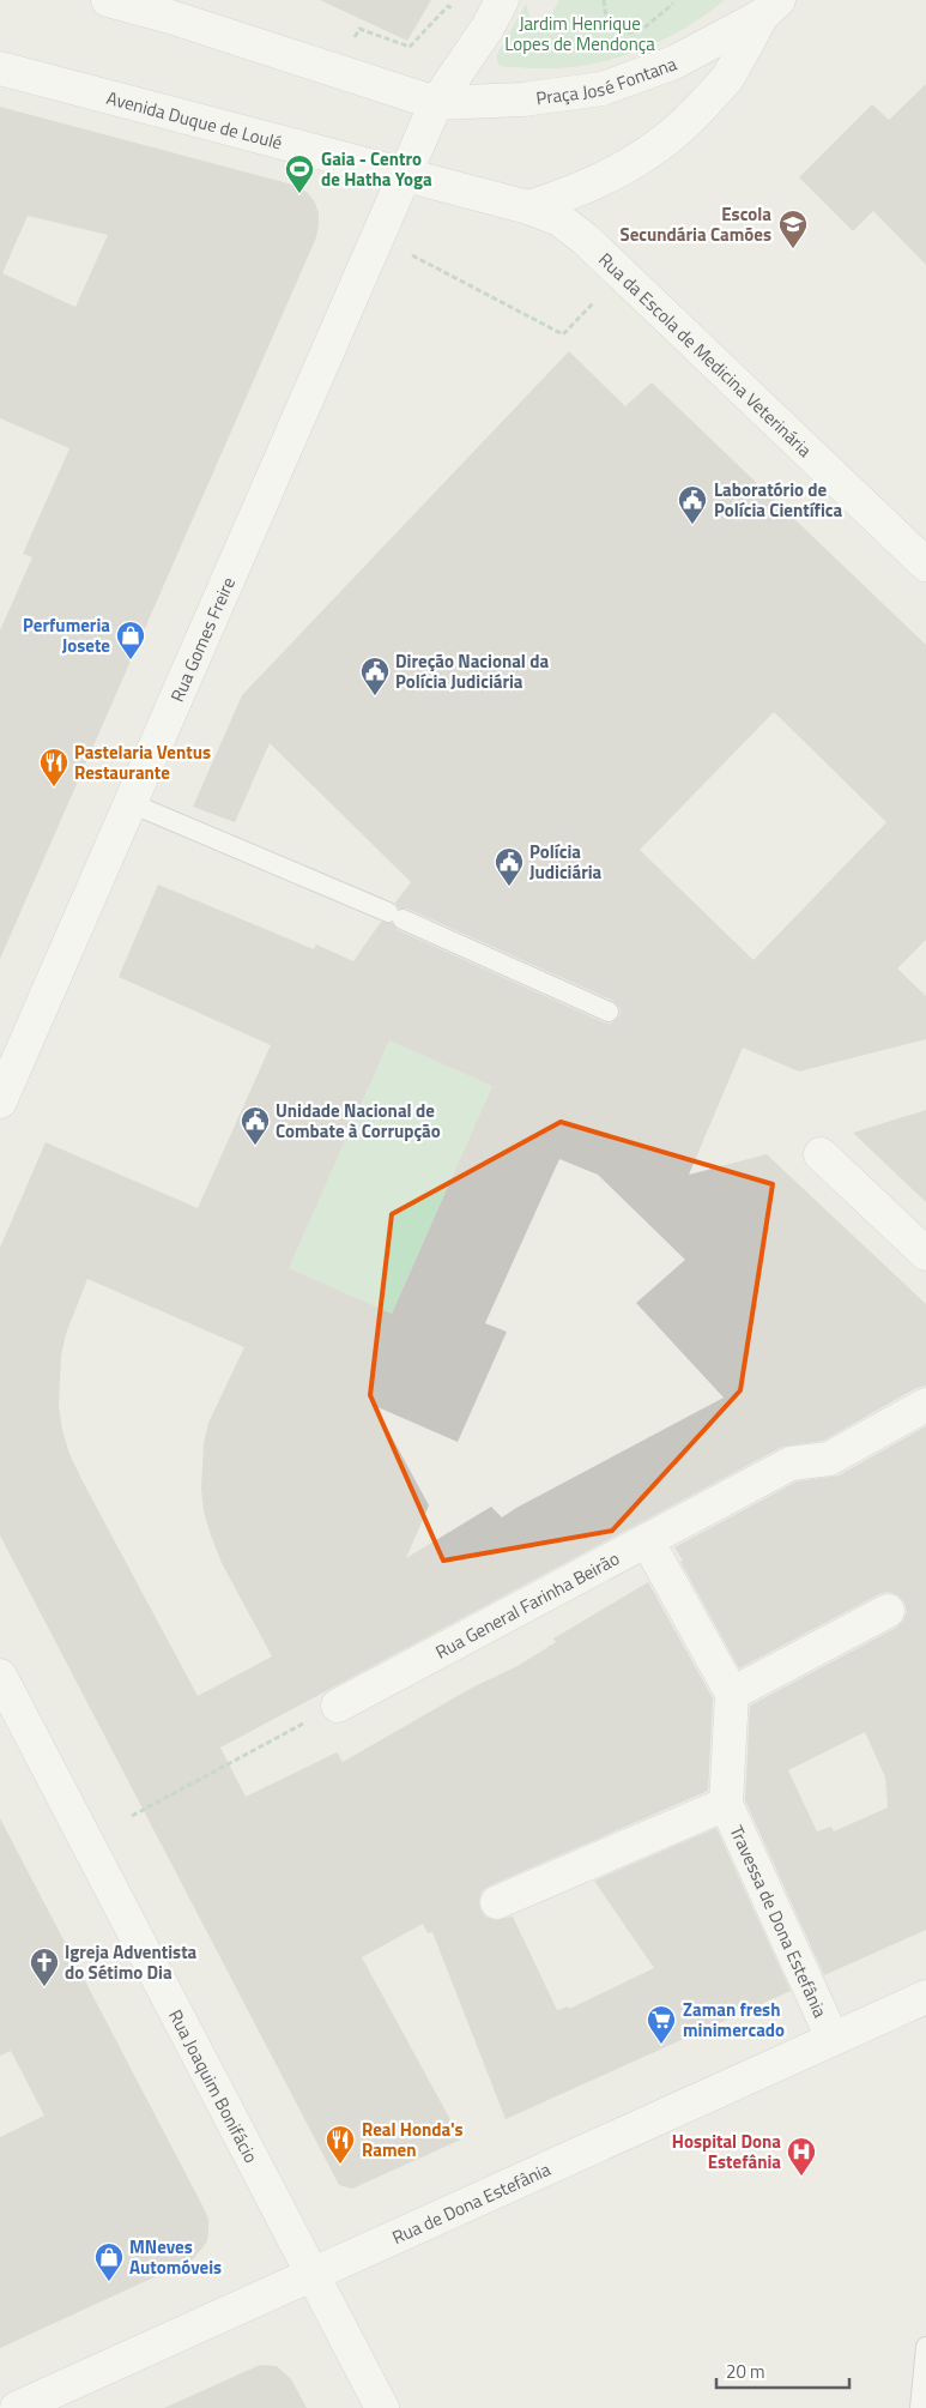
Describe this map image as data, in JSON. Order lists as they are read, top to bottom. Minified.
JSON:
{"streets":{"street":["Praça José Fontana","Avenida Duque de Loulé","Rua da Escola de Medicina Veterinária","Rua Gomes Freire","Rua General Farinha Beirão","Travessa de Dona Estefânia","Rua Joaquim Bonifácio","Rua de Dona Estefânia"]},"crossings":[["Praça José Fontana","Avenida Duque de Loulé"],["Praça José Fontana","Rua da Escola de Medicina Veterinária"],["Avenida Duque de Loulé","Rua da Escola de Medicina Veterinária"],["Avenida Duque de Loulé","Rua Gomes Freire"],["Travessa de Dona Estefânia","Rua de Dona Estefânia"],["Rua Joaquim Bonifácio","Rua de Dona Estefânia"]],"parks":["Jardim Henrique Lopes de Mendonça"],"places":{"sports":["Gaia - Centro de Hatha Yoga"],"school or university":["Escola Secundária Camões"],"public building":["Laboratório de Polícia Científica","Direção Nacional da Polícia Judiciária","Polícia Judiciária","Unidade Nacional de Combate à Corrupção"],"shop":["Perfumeria Josete","MNeves Automóveis"],"restaurant":["Pastelaria Ventus Restaurante","Real Honda's Ramen"],"church":["Igreja Adventista do Sétimo Dia"],"supermarket":["Zaman fresh minimercado"],"hospital":["Hospital Dona Estefânia"]},"scale_bar":"20 m"}
